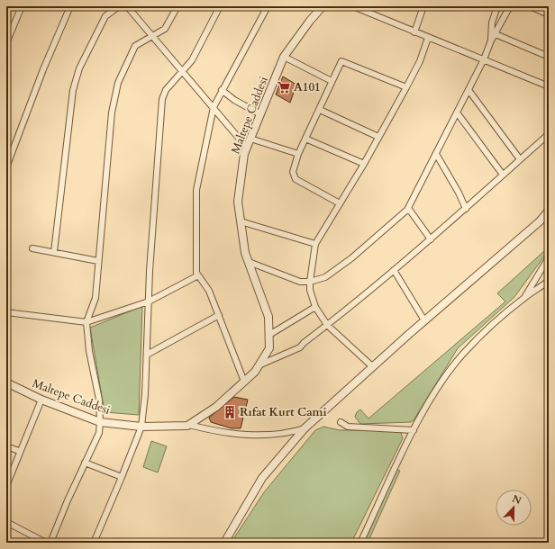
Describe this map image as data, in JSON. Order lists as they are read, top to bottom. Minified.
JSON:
{"streets":{"street":["Maltepe Caddesi"]},"places":{"supermarket":["A101"],"building":["Rıfat Kurt Cami"]},"north":"top"}
